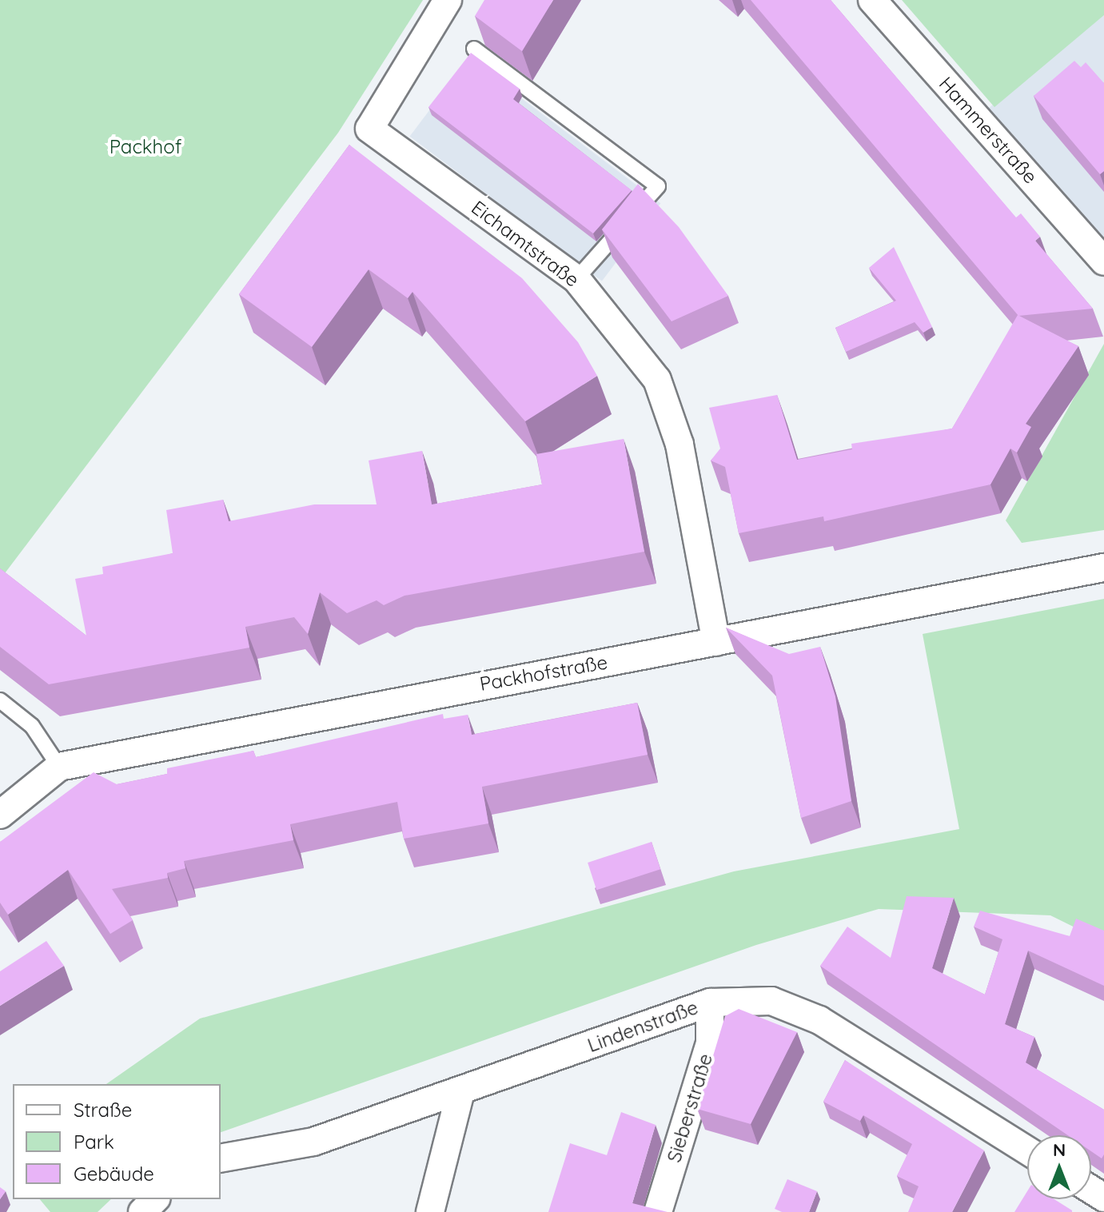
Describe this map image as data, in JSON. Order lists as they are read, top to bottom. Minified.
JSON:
{"streets":{"street":["Hammerstraße","Eichamtstraße","Packhofstraße","Lindenstraße","Sieberstraße"]},"crossings":[["Eichamtstraße","Packhofstraße"],["Lindenstraße","Sieberstraße"]],"parks":["Packhof"],"legend":["Straße","Park","Gebäude"],"north":"top"}
